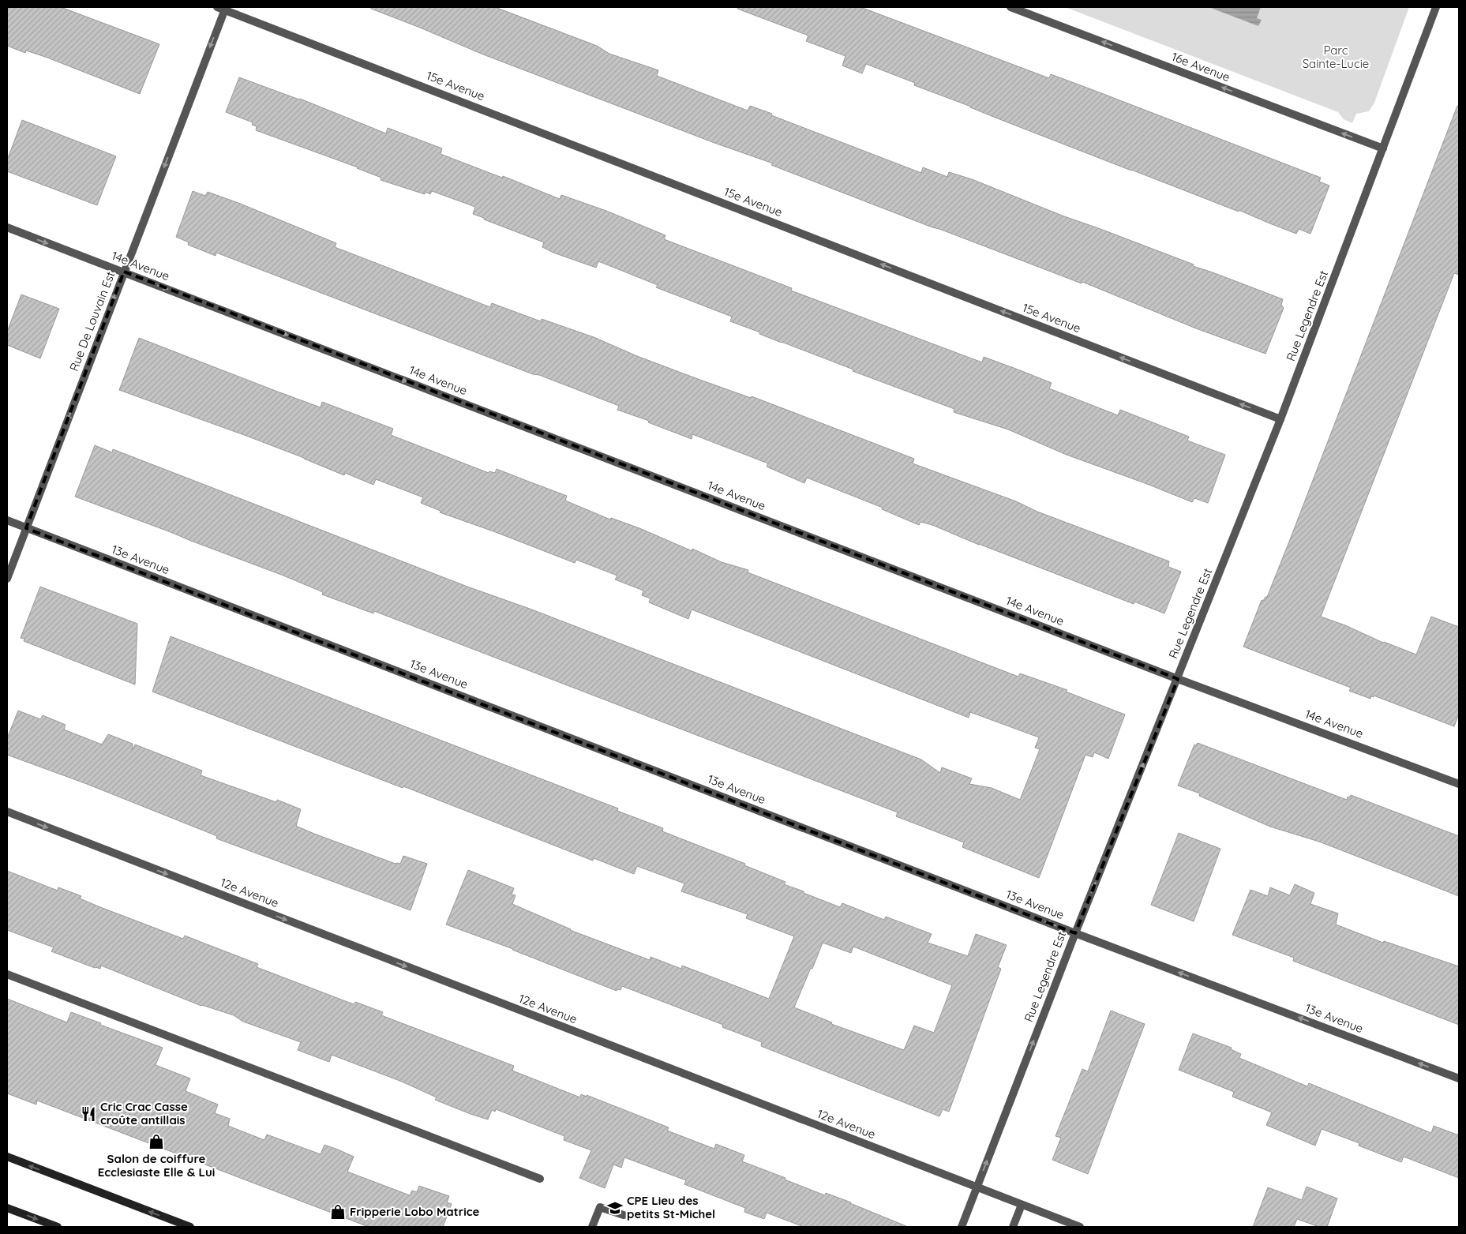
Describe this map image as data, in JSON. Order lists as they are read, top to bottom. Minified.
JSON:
{"streets":{"street":["16e Avenue","15e Avenue","14e Avenue","Rue Legendre Est","Rue De Louvain Est","13e Avenue","12e Avenue"]},"crossings":[["16e Avenue","Rue Legendre Est"],["15e Avenue","Rue Legendre Est"],["15e Avenue","Rue De Louvain Est"],["14e Avenue","Rue Legendre Est"],["14e Avenue","Rue De Louvain Est"],["Rue Legendre Est","13e Avenue"],["Rue Legendre Est","12e Avenue"],["Rue De Louvain Est","13e Avenue"]],"one_way":["16e Avenue","15e Avenue","14e Avenue","Rue Legendre Est","Rue De Louvain Est","13e Avenue","12e Avenue"],"parks":["Parc Sainte-Lucie"],"places":{"restaurant":["Cric Crac Casse croûte antillais"],"shop":["Salon de coiffure Ecclesiaste Elle & Lui","Fripperie Lobo Matrice"],"school or university":["CPE Lieu des petits St-Michel"]}}
